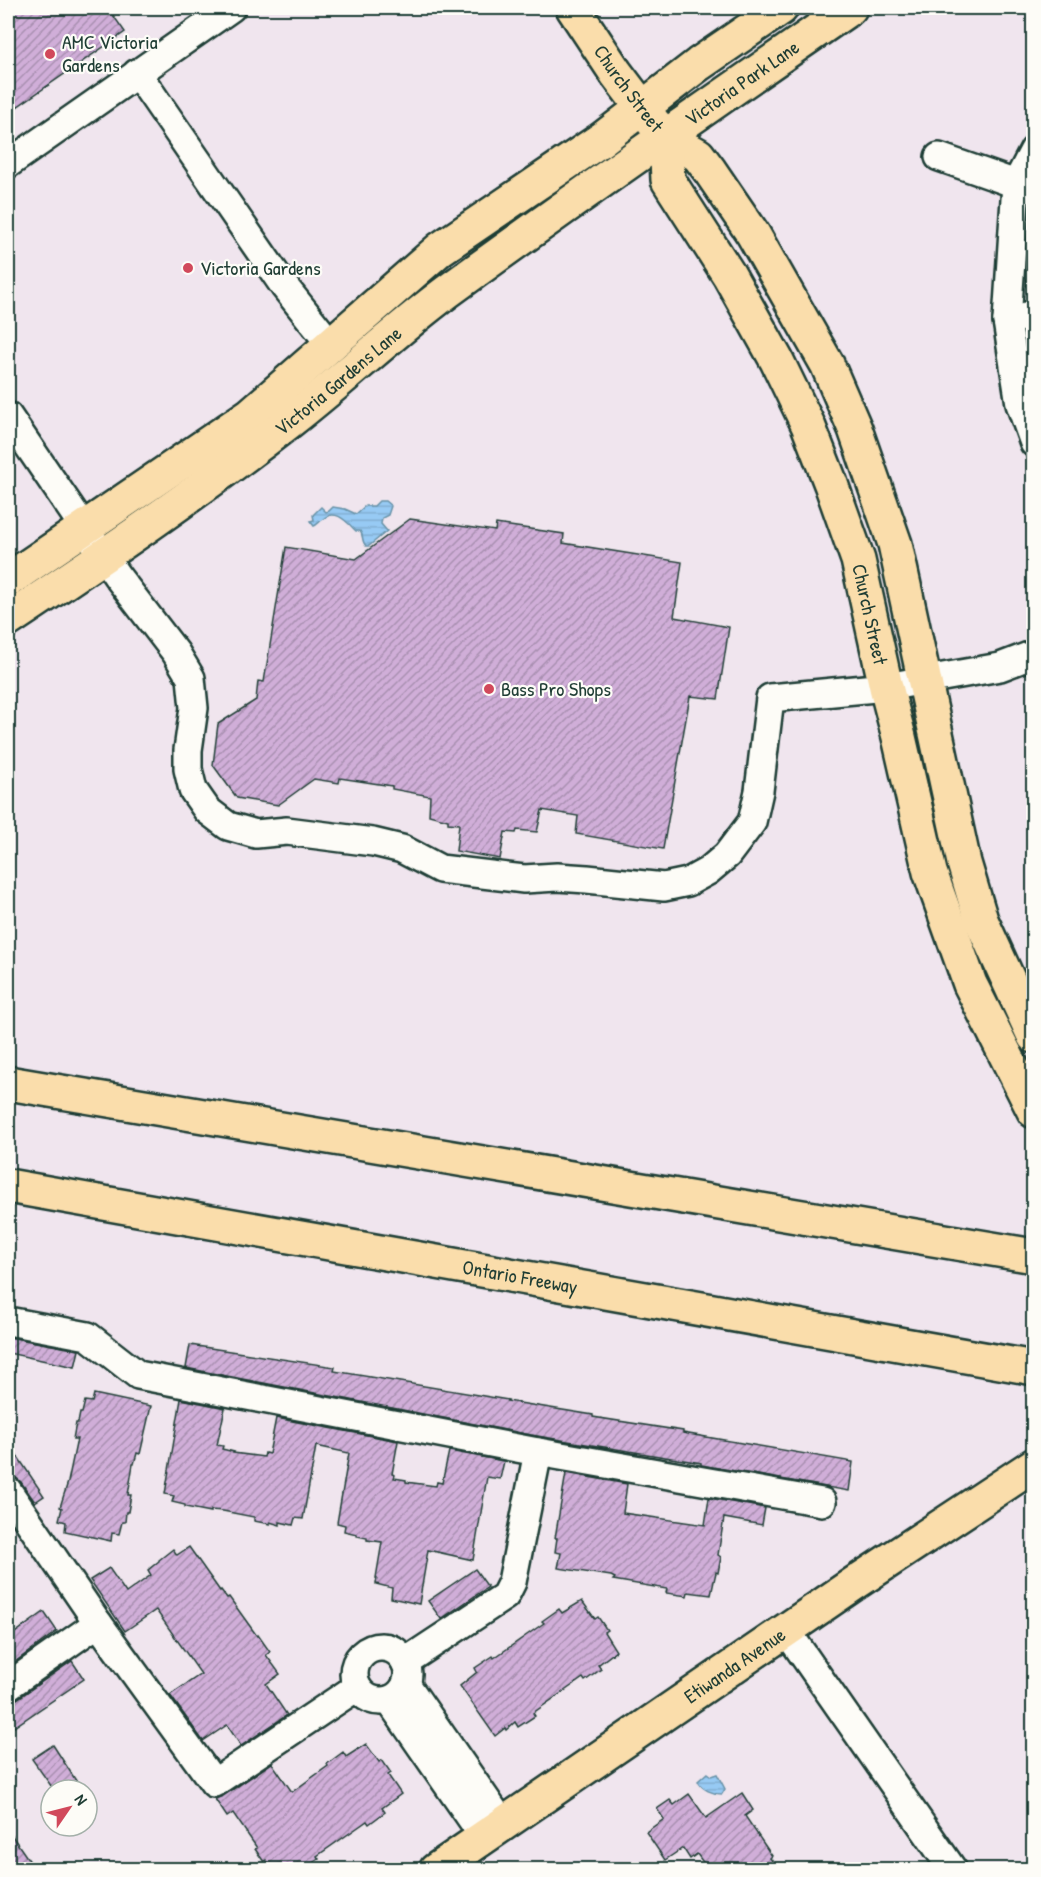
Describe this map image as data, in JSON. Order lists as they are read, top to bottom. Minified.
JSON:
{"streets":{"main road":["Victoria Park Lane","Church Street","Victoria Gardens Lane","Ontario Freeway","Etiwanda Avenue"]},"crossings":[["Victoria Park Lane","Church Street"],["Victoria Park Lane","Victoria Gardens Lane"],["Church Street","Victoria Gardens Lane"]],"places":["AMC Victoria Gardens","Victoria Gardens","Bass Pro Shops"],"north":"top right"}
